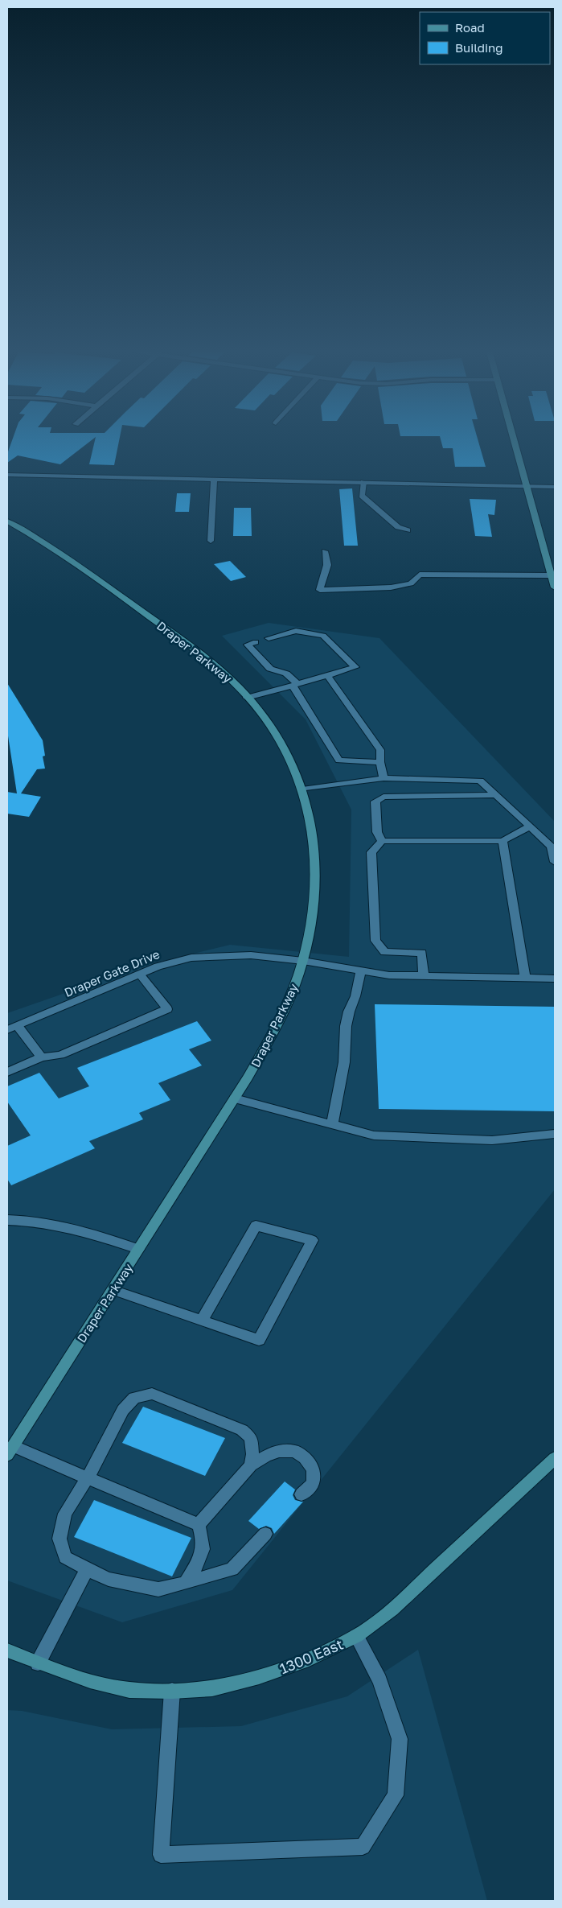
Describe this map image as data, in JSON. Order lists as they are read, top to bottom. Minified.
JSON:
{"streets":{"main road":["Draper Parkway","1300 East"],"street":["Draper Gate Drive"]},"crossings":[["Draper Parkway","Draper Gate Drive"]],"legend":["Road","Building"]}
